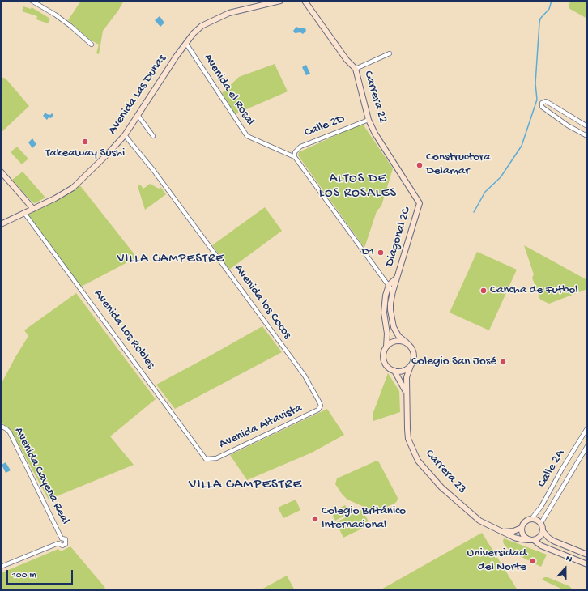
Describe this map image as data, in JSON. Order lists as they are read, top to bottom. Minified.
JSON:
{"streets":{"street":["Avenida el Rosal","Avenida Las Dunas","Carrera 22","Calle 2D","Diagonal 2C","Avenida los Cocos","Avenida Los Robles","Avenida Altavista","Calle 2A","Carrera 23","Avenida Cayena Real"]},"crossings":[["Avenida el Rosal","Avenida Las Dunas"],["Avenida el Rosal","Calle 2D"],["Avenida Las Dunas","Avenida los Cocos"],["Avenida Las Dunas","Avenida Los Robles"],["Carrera 22","Calle 2D"],["Carrera 22","Diagonal 2C"],["Avenida los Cocos","Avenida Altavista"],["Avenida Los Robles","Avenida Altavista"],["Calle 2A","Carrera 23"]],"districts":["ALTOS DE LOS ROSALES","VILLA CAMPESTRE","VILLA CAMPESTRE"],"places":["Takeaway Sushi","Constructora Delamar","D1","Cancha de Futbol","Colegio San José","Colegio Británico Internacional","Universidad del Norte"],"scale_bar":"100 m","north":"top"}
